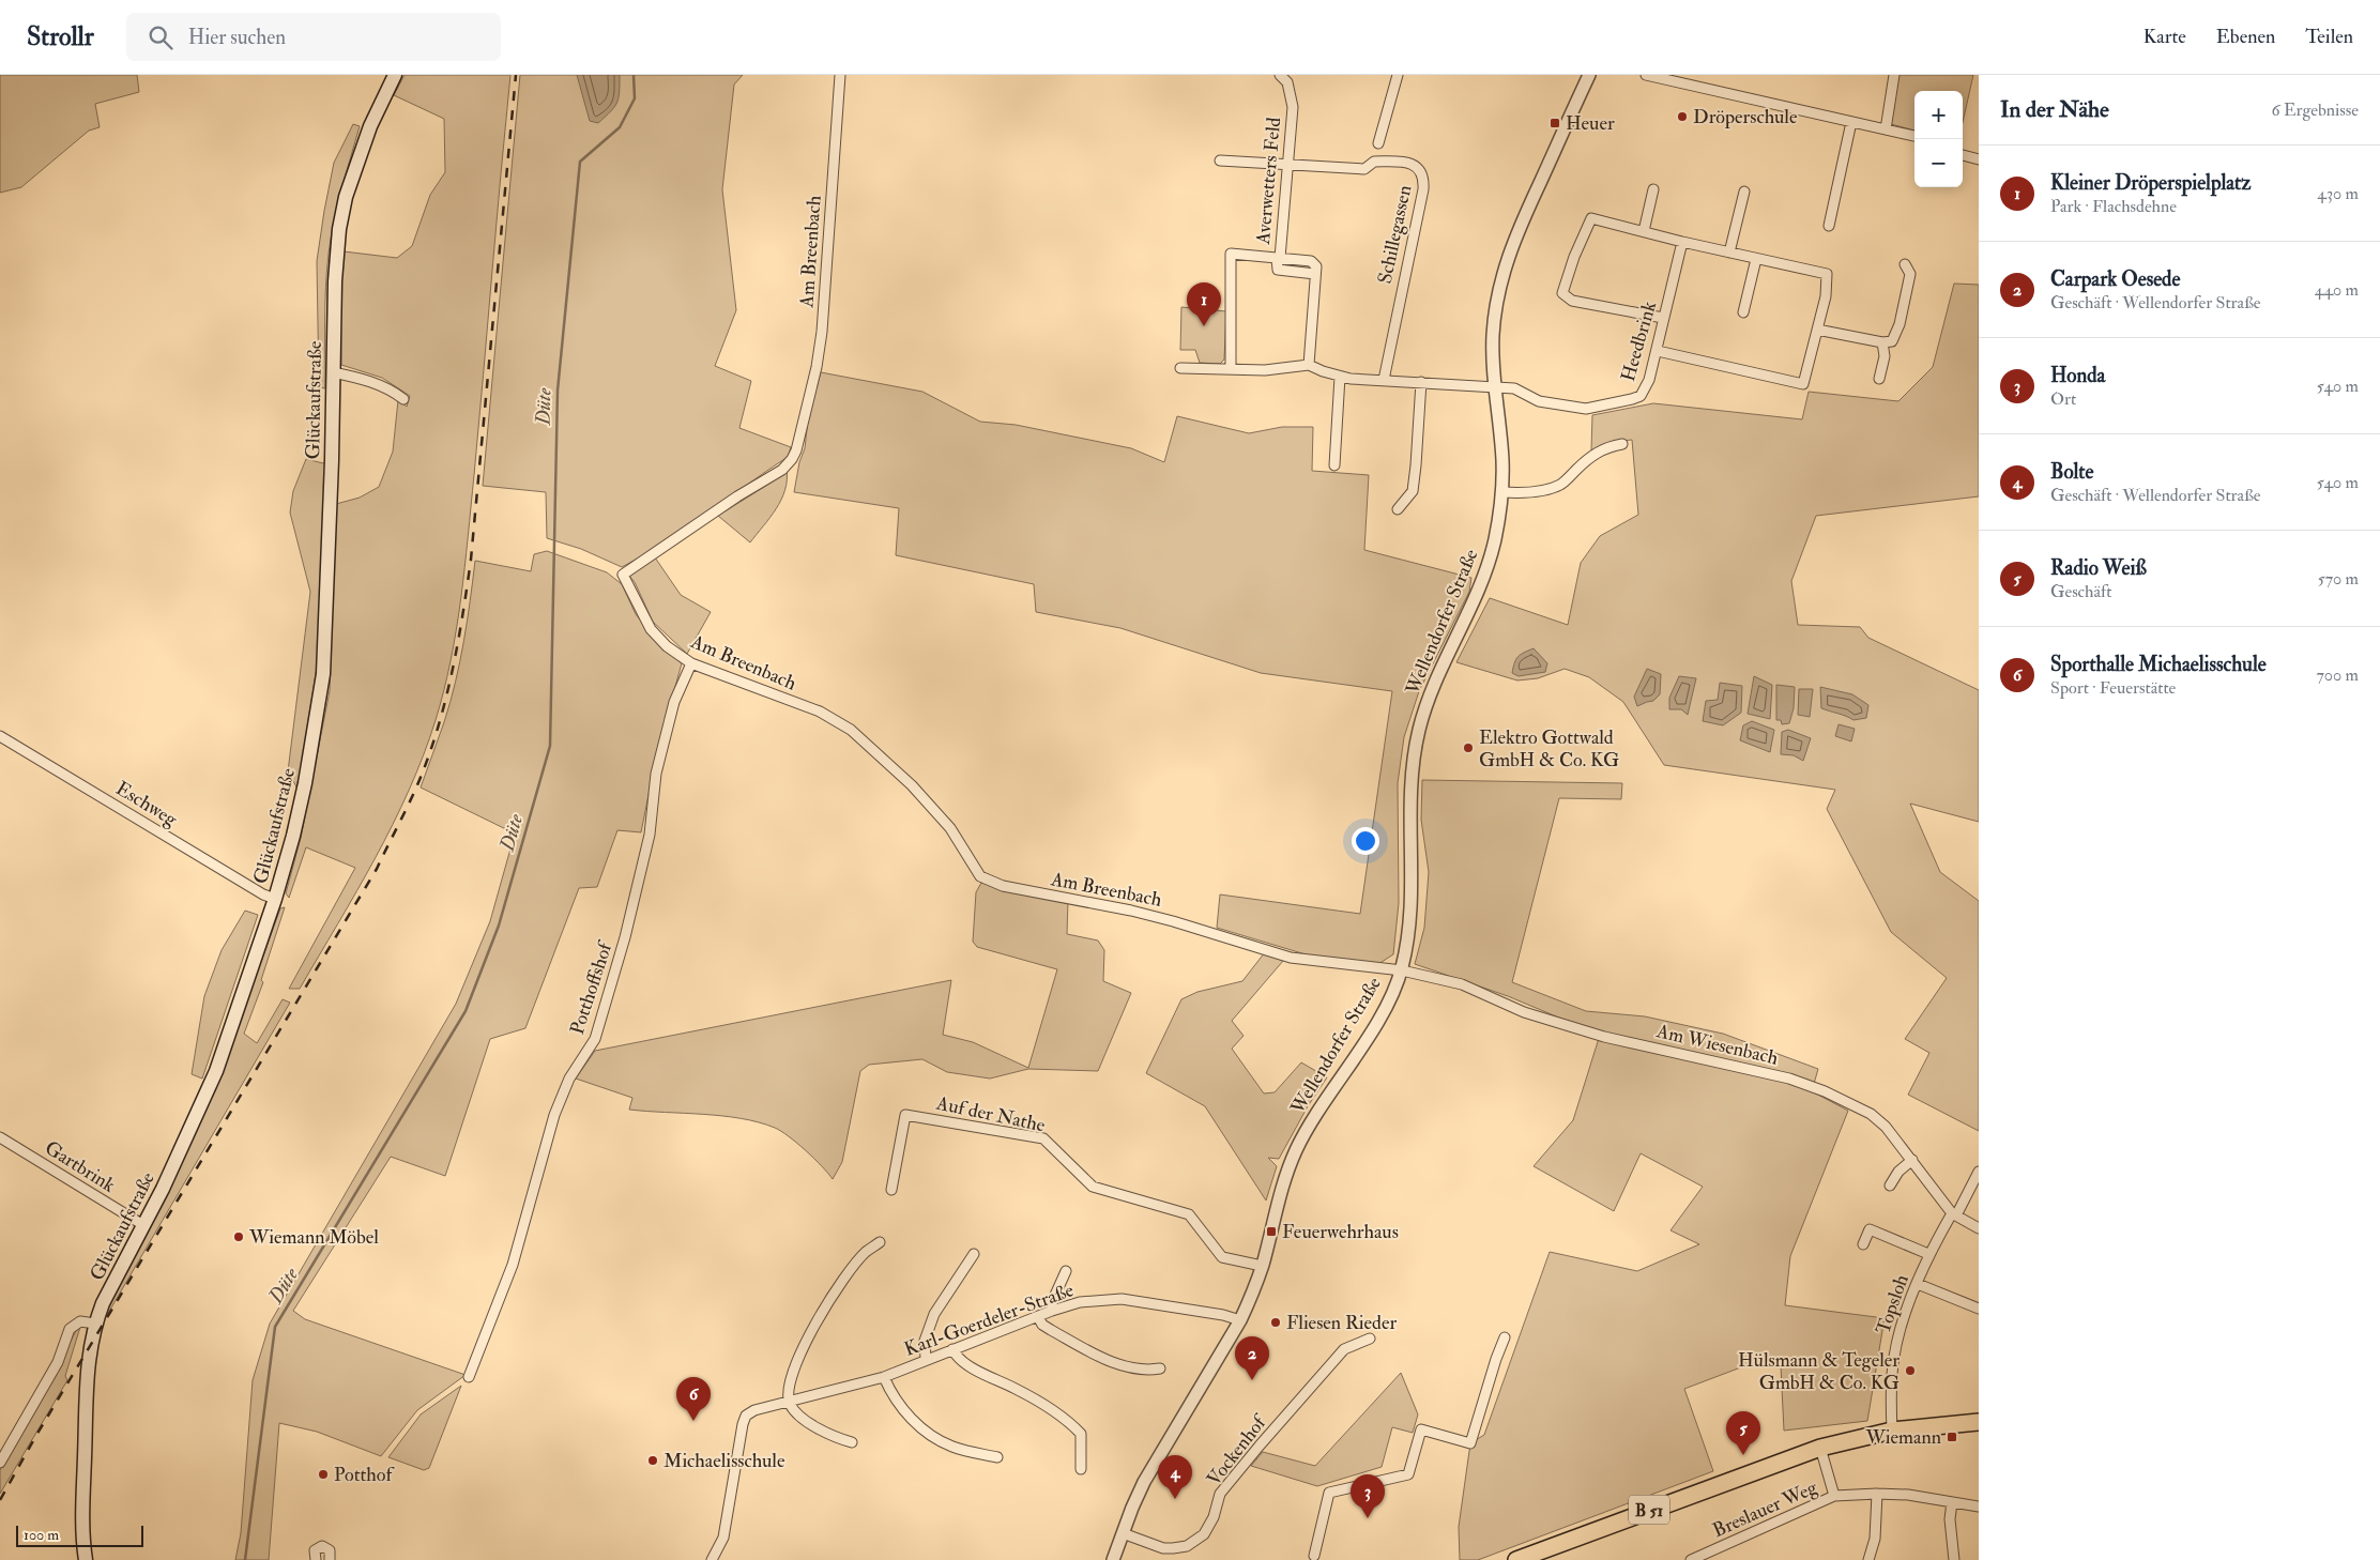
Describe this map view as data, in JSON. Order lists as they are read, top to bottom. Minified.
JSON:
{"streets":{"main road":["Glückaufstraße","B 51"],"street":["Averwetters Feld","Schillegassen","Am Breenbach","Heedbrink","Wellendorfer Straße","Eschweg","Potthoffshof","Am Wiesenbach","Auf der Nathe","Gartbrink","Topsloh","Karl-Goerdeler-Straße","Vockenhof","Breslauer Weg"]},"crossings":[["Averwetters Feld","Schillegassen"],["Am Breenbach","Wellendorfer Straße"],["Am Breenbach","Potthoffshof"],["Am Breenbach","Am Wiesenbach"],["Heedbrink","Wellendorfer Straße"],["Glückaufstraße","Eschweg"],["Glückaufstraße","Gartbrink"],["Wellendorfer Straße","Am Wiesenbach"],["Wellendorfer Straße","Auf der Nathe"],["Wellendorfer Straße","Karl-Goerdeler-Straße"],["Wellendorfer Straße","Vockenhof"],["Am Wiesenbach","Topsloh"],["Topsloh","B 51"],["Breslauer Weg","B 51"]],"water":["Düte"],"places":{"other":["Dröperschule","Elektro Gottwald GmbH & Co. KG","Wiemann Möbel","Fliesen Rieder","Hülsmann & Tegeler GmbH & Co. KG","Michaelisschule","Potthof"],"transit":["Heuer","Feuerwehrhaus","Wiemann"]},"scale_bar":"100 m","page":{"header":"Strollr","search":"Hier suchen","nav":["Karte","Ebenen","Teilen"],"heading":["In der Nähe","6 Ergebnisse"],"map_buttons":["+","−"],"list":[{"mark":"1","name":"Kleiner Dröperspielplatz","note":"Park · Flachsdehne","value":"430 m"},{"mark":"2","name":"Carpark Oesede","note":"Geschäft · Wellendorfer Straße","value":"440 m"},{"mark":"3","name":"Honda","note":"Ort","value":"540 m"},{"mark":"4","name":"Bolte","note":"Geschäft · Wellendorfer Straße","value":"540 m"},{"mark":"5","name":"Radio Weiß","note":"Geschäft","value":"570 m"},{"mark":"6","name":"Sporthalle Michaelisschule","note":"Sport · Feuerstätte","value":"700 m"}],"pins":["1","2","6","5","4","3"],"scale":"100 m"}}
